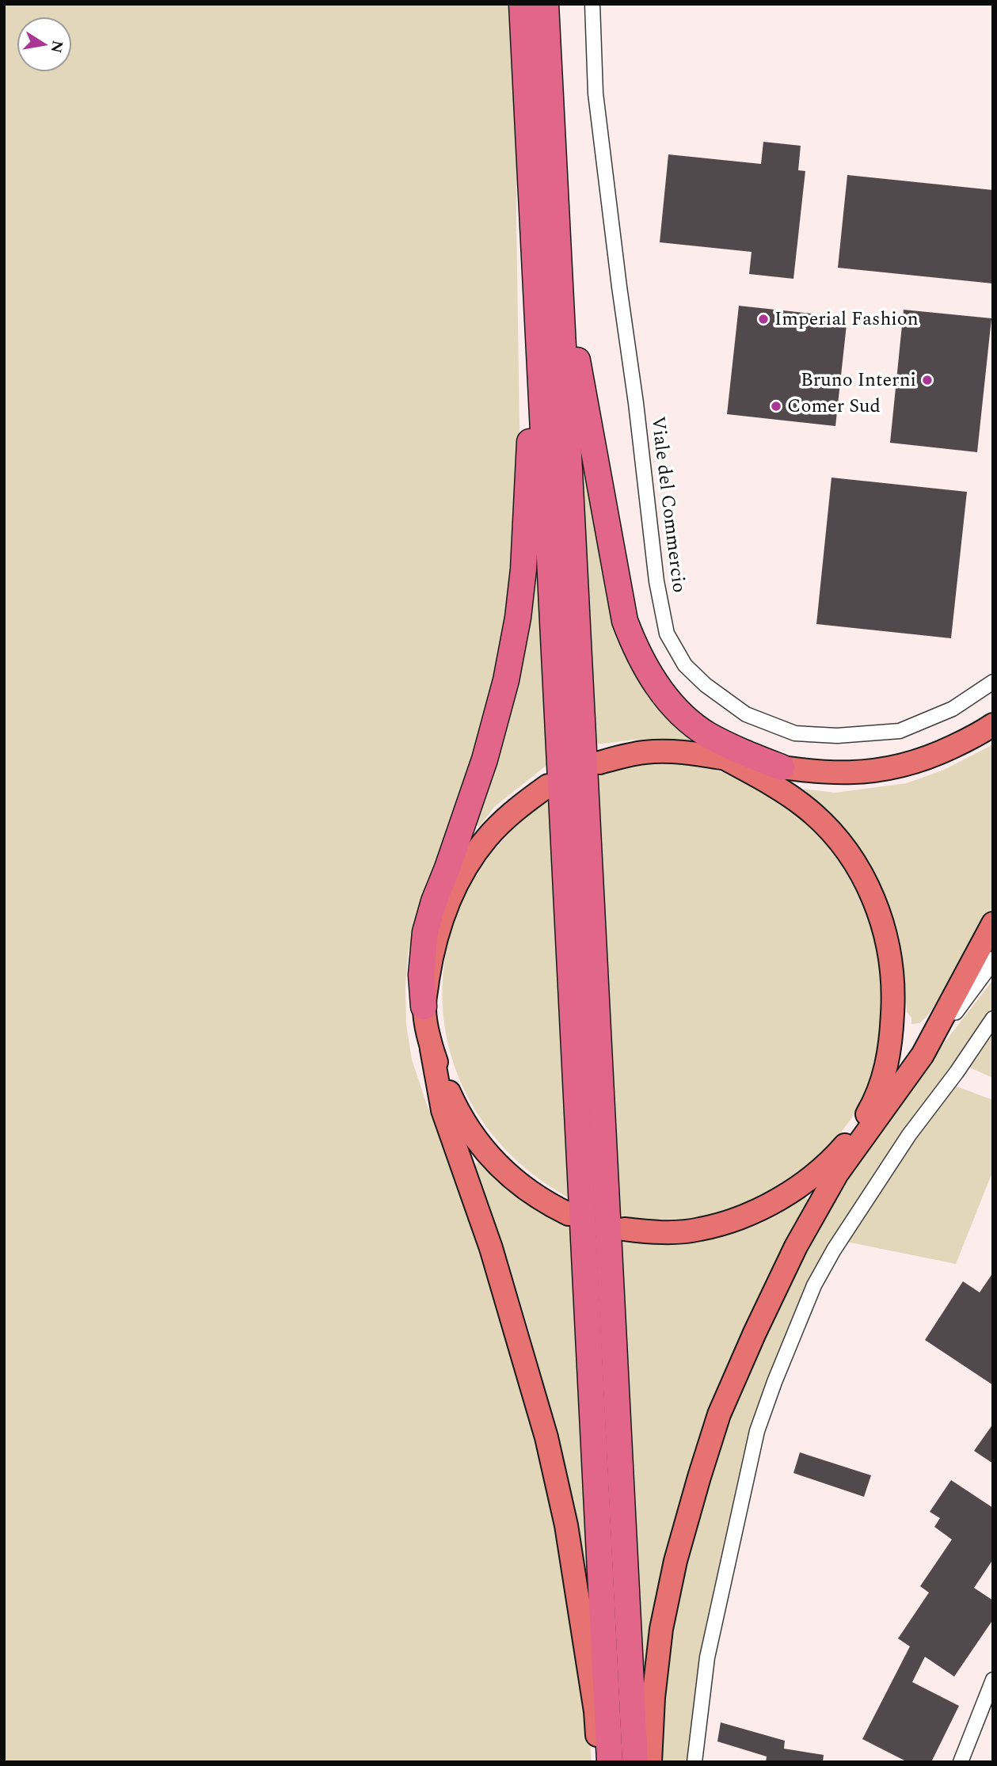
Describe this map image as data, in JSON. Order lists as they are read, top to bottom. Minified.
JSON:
{"streets":{"street":["Viale del Commercio"]},"places":["Imperial Fashion","Bruno Interni","Comer Sud"],"north":"right"}
